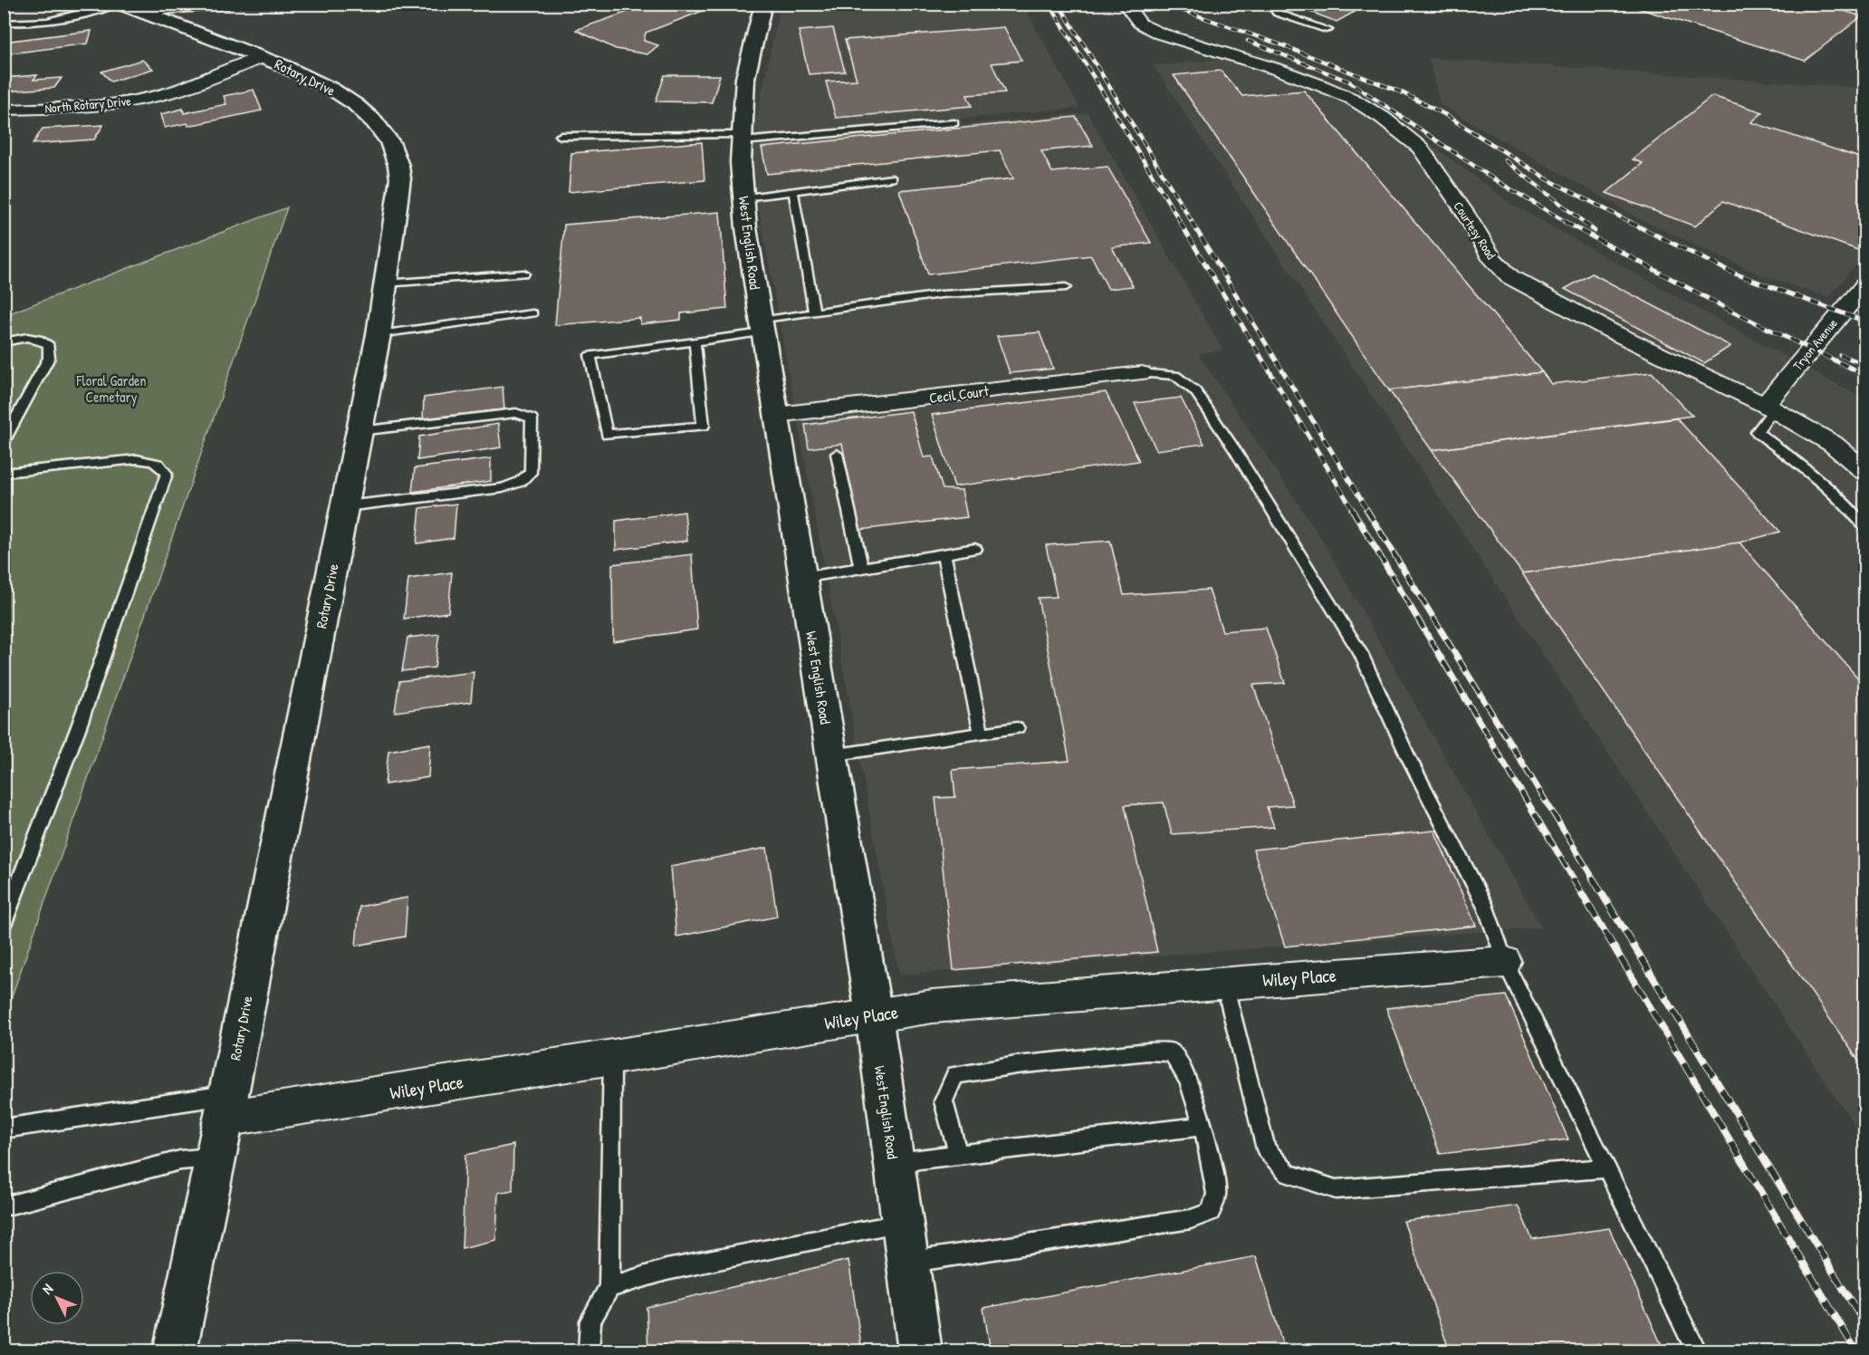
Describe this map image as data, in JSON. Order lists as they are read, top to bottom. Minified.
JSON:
{"streets":{"street":["Rotary Drive","North Rotary Drive","Courtesy Road","West English Road","Tryon Avenue","Cecil Court","Wiley Place"]},"crossings":[["Rotary Drive","North Rotary Drive"],["Rotary Drive","Wiley Place"],["Courtesy Road","Tryon Avenue"],["West English Road","Cecil Court"],["West English Road","Wiley Place"]],"parks":["Floral Garden Cemetary"],"north":"top left"}
